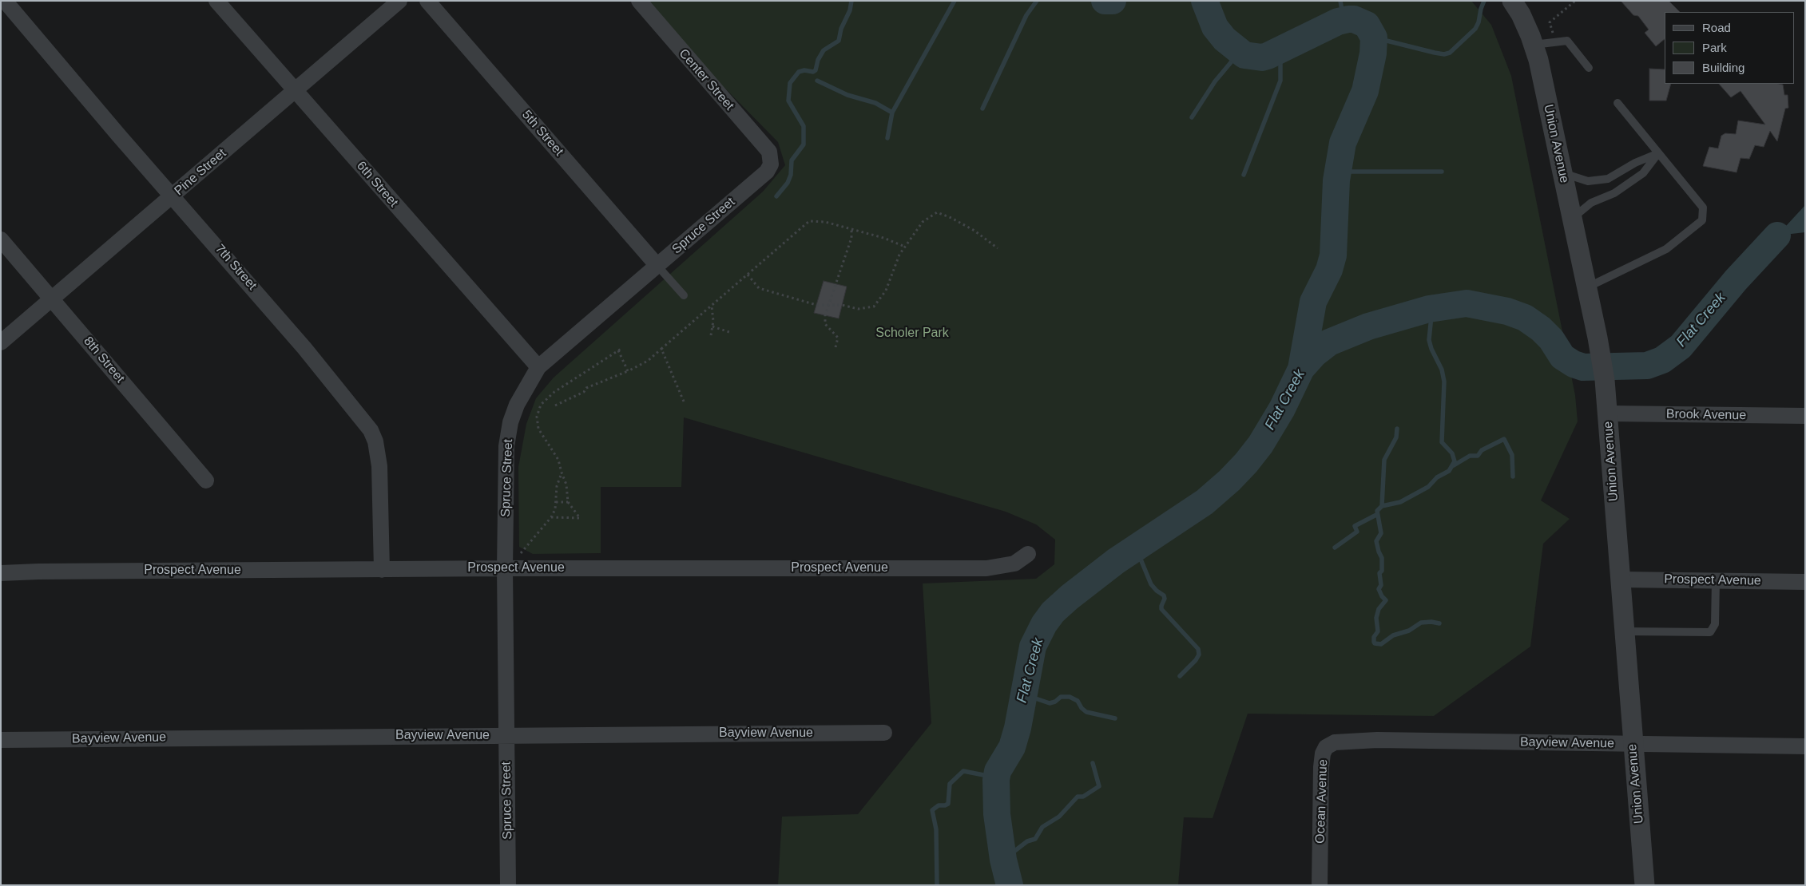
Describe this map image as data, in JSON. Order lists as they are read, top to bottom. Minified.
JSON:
{"streets":{"street":["Center Street","5th Street","Union Avenue","Pine Street","6th Street","Spruce Street","7th Street","8th Street","Brook Avenue","Prospect Avenue","Bayview Avenue","Ocean Avenue"]},"crossings":[["Center Street","Spruce Street"],["5th Street","Spruce Street"],["Union Avenue","Brook Avenue"],["Union Avenue","Prospect Avenue"],["Union Avenue","Bayview Avenue"],["Pine Street","6th Street"],["Pine Street","7th Street"],["Pine Street","8th Street"],["6th Street","Spruce Street"],["Spruce Street","Prospect Avenue"],["Spruce Street","Bayview Avenue"],["7th Street","Prospect Avenue"],["Bayview Avenue","Ocean Avenue"]],"water":["Flat Creek"],"parks":["Scholer Park"],"legend":["Road","Park","Building"]}
